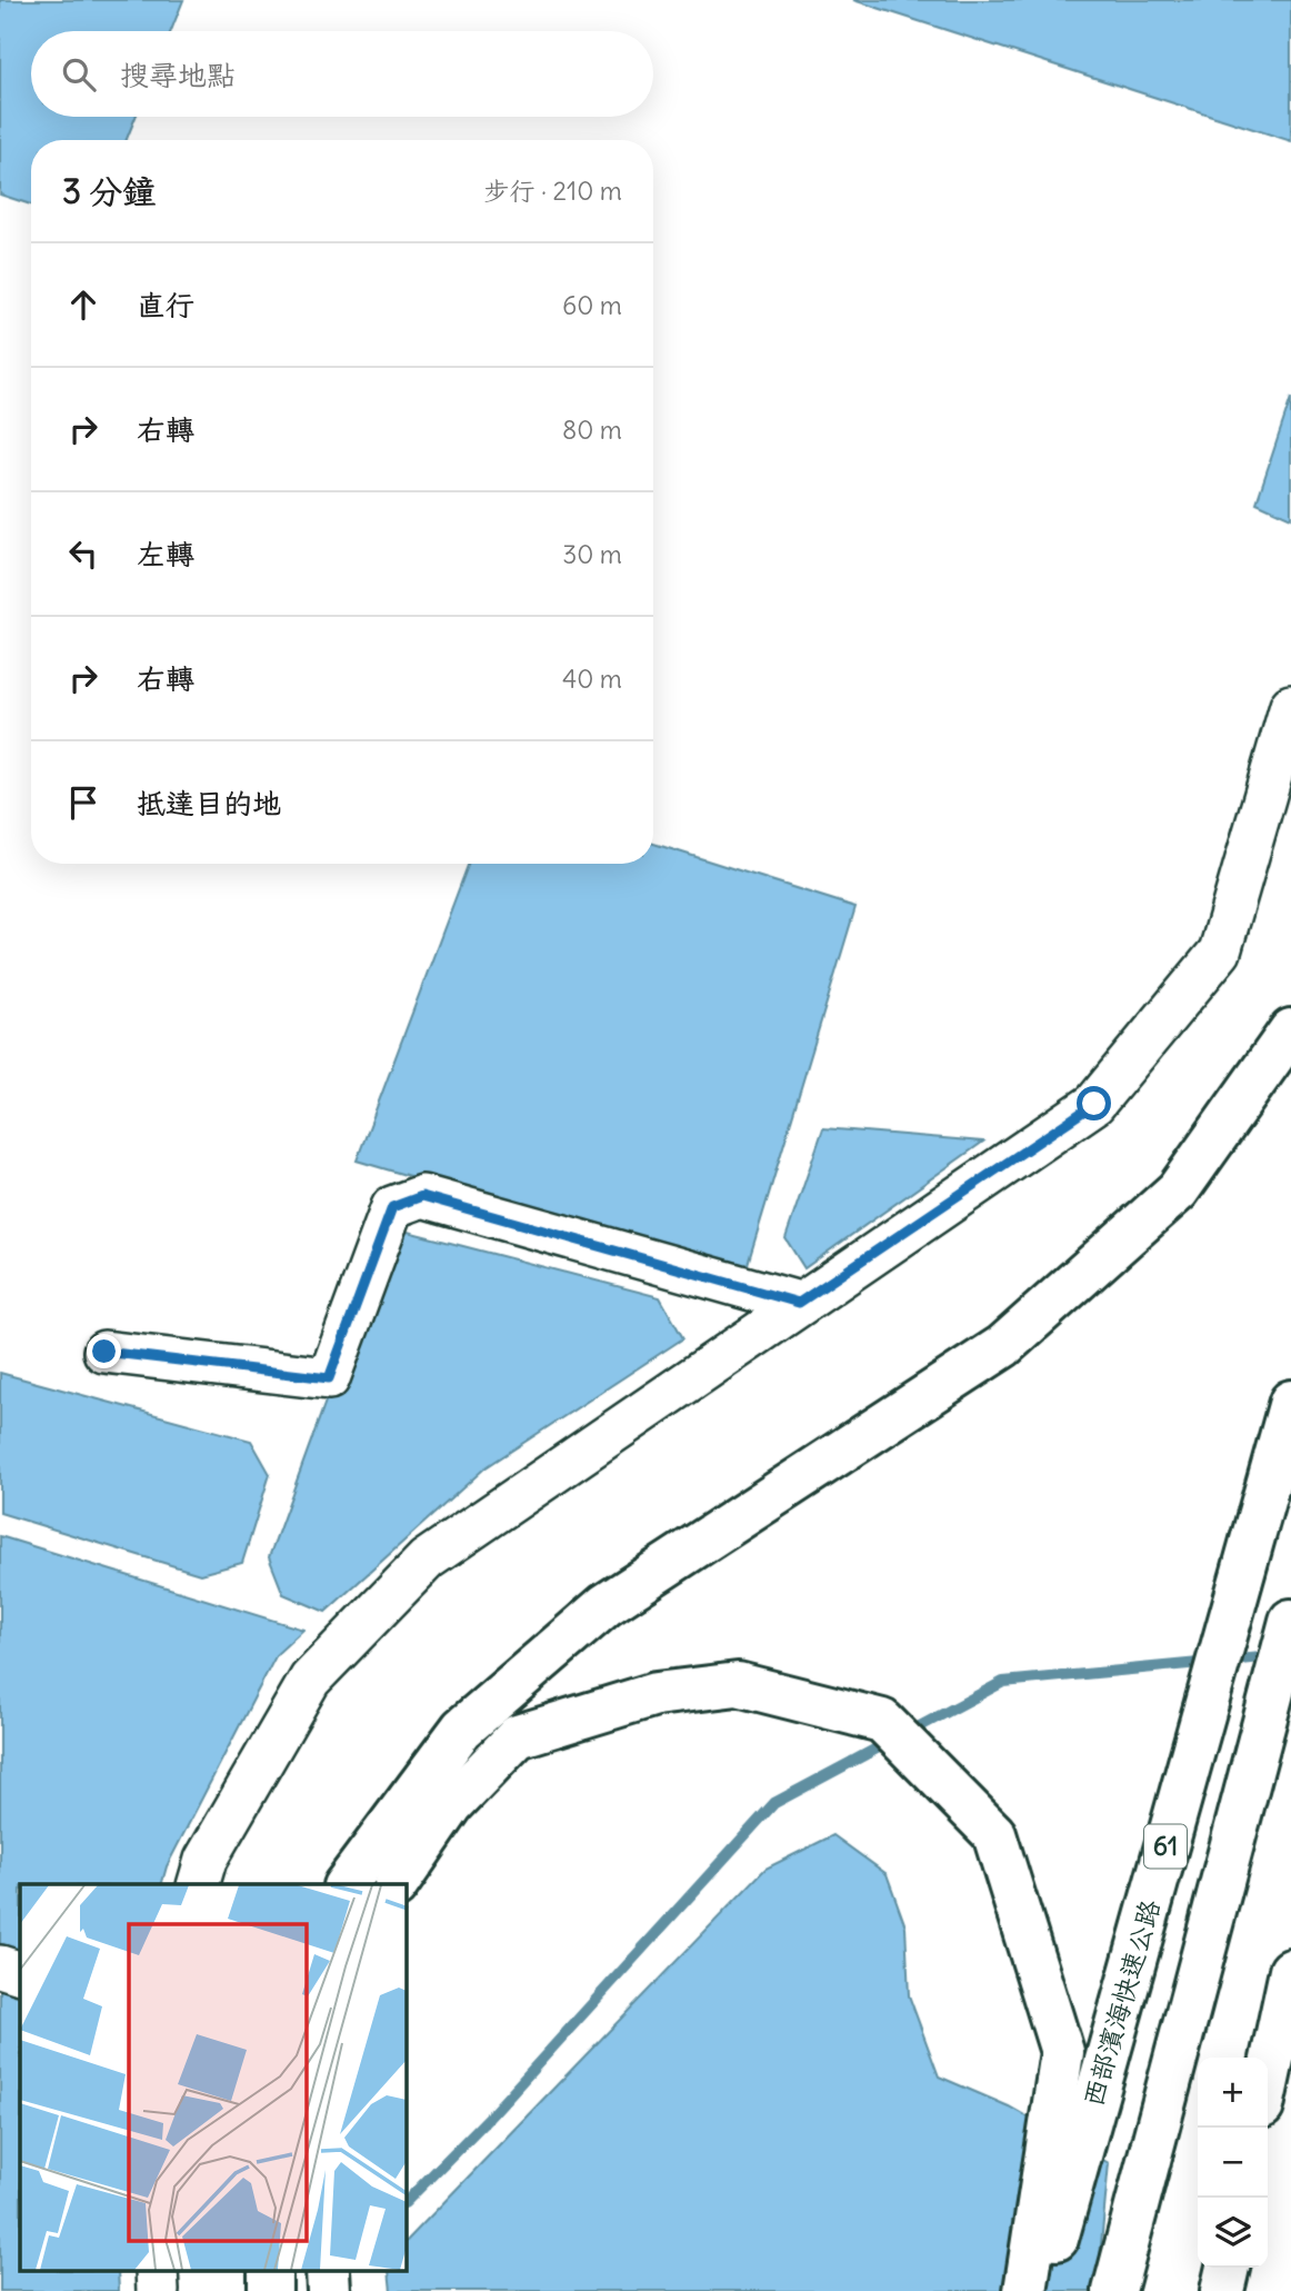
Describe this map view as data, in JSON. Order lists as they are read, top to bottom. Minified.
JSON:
{"streets":{"highway":["61","西部濱海快速公路"]},"page":{"search":"搜尋地點","heading":["3 分鐘","步行 · 210 m"],"list":[["直行","60 m"],["右轉","80 m"],["左轉","30 m"],["右轉","40 m"],"抵達目的地"],"map_buttons":["+","−"]}}
